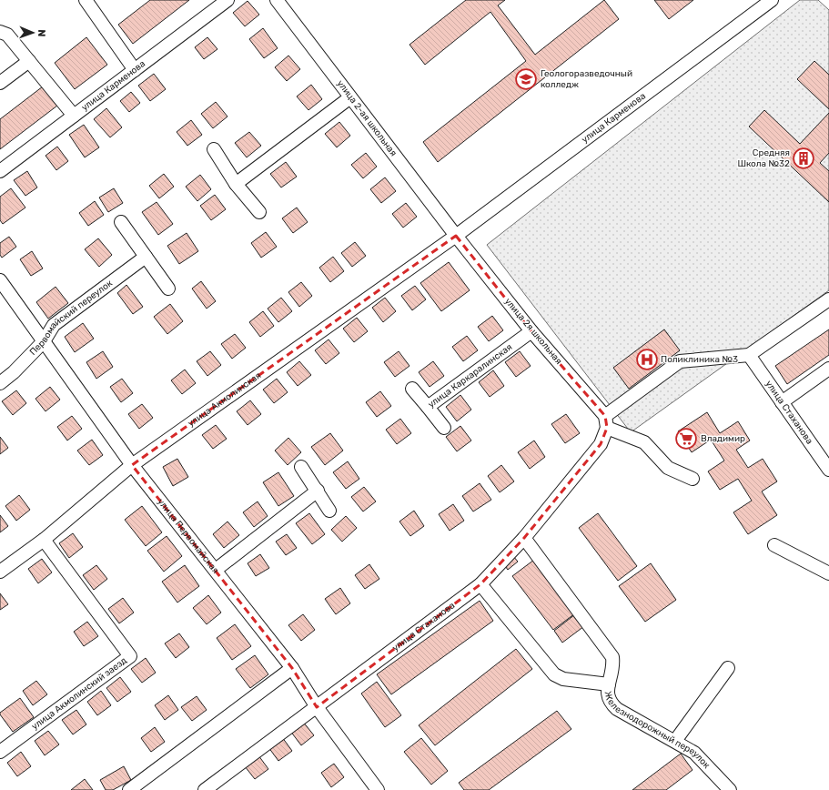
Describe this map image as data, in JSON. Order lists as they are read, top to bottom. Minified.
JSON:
{"streets":{"street":["улица Карменова","улица 2-ая школьная","Первомайский переулок","улица 2я школьная","улица Каркаралинская","улица Акмолинская","улица Стаханова","улица Первомайская","улица Акмолинский заезд","Железнодорожный переулок"]},"crossings":[["улица Карменова","улица 2-ая школьная"],["улица Карменова","улица 2я школьная"],["улица Карменова","улица Акмолинская"],["улица 2-ая школьная","улица 2я школьная"],["улица 2-ая школьная","улица Акмолинская"],["Первомайский переулок","улица Первомайская"],["улица 2я школьная","улица Каркаралинская"],["улица 2я школьная","улица Акмолинская"],["улица 2я школьная","улица Стаханова"],["улица Акмолинская","улица Первомайская"],["улица Акмолинская","улица Акмолинский заезд"],["улица Стаханова","улица Первомайская"],["улица Стаханова","Железнодорожный переулок"]],"places":{"school or university":["Геологоразведочный колледж"],"building":["Средняя Школа №32"],"hospital":["Поликлиника №3"],"supermarket":["Владимир"]},"north":"right"}
